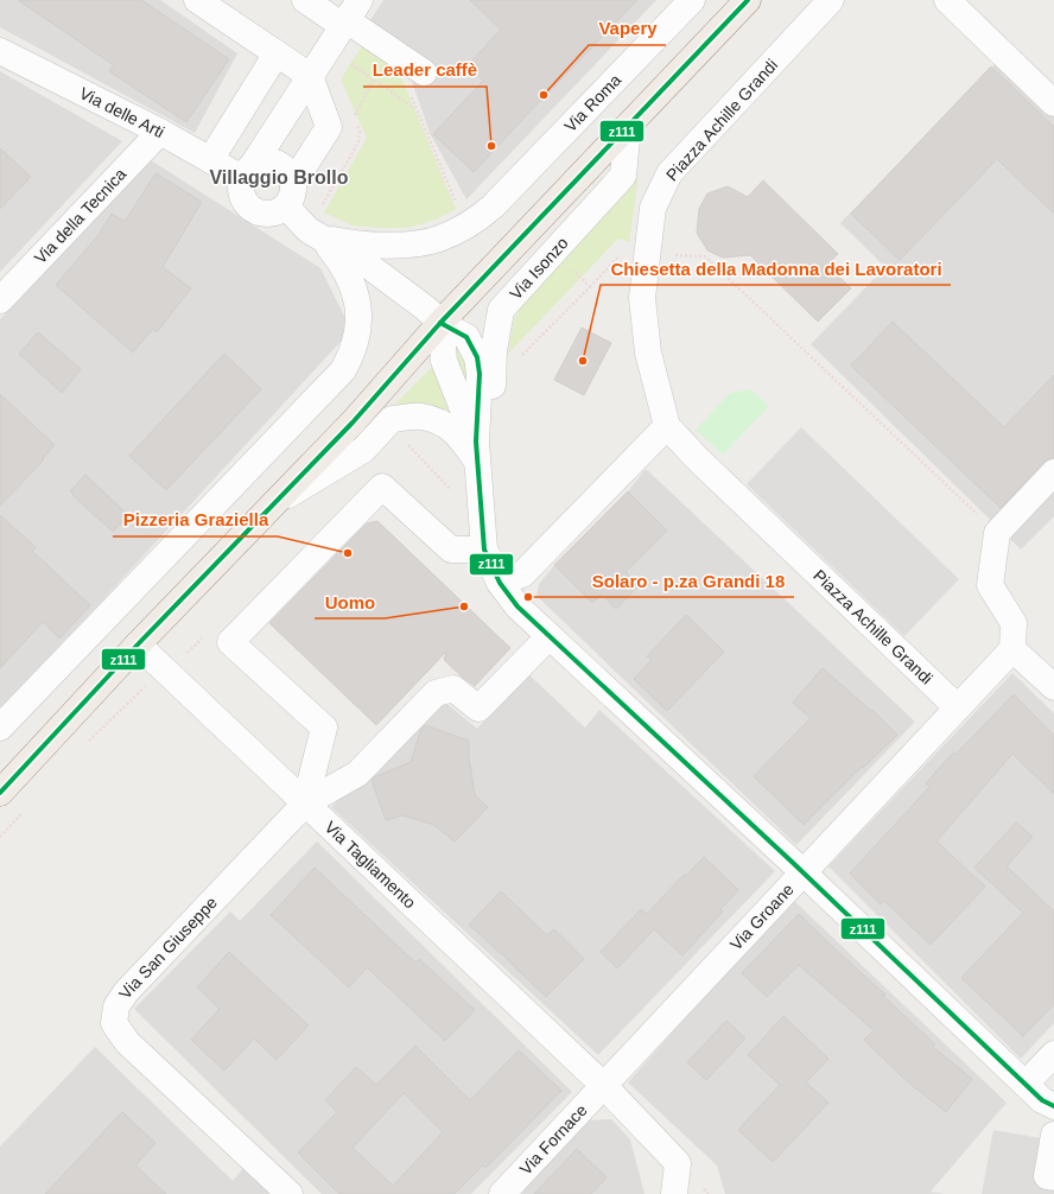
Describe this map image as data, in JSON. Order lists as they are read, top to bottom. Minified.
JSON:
{"streets":{"street":["Via Roma","Via delle Arti","Piazza Achille Grandi","Via della Tecnica","Via Isonzo","Via Tagliamento","Via Groane","Via San Giuseppe","Via Fornace"]},"crossings":[["Via delle Arti","Via della Tecnica"],["Piazza Achille Grandi","Via Groane"],["Via Tagliamento","Via Groane"],["Via Tagliamento","Via San Giuseppe"],["Via Tagliamento","Via Fornace"],["Via Groane","Via Fornace"]],"districts":["Villaggio Brollo"],"places":["Vapery","Leader caffè","Chiesetta della Madonna dei Lavoratori","Pizzeria Graziella","Solaro - p.za Grandi 18","Uomo"],"lines":["transit line z111"]}
